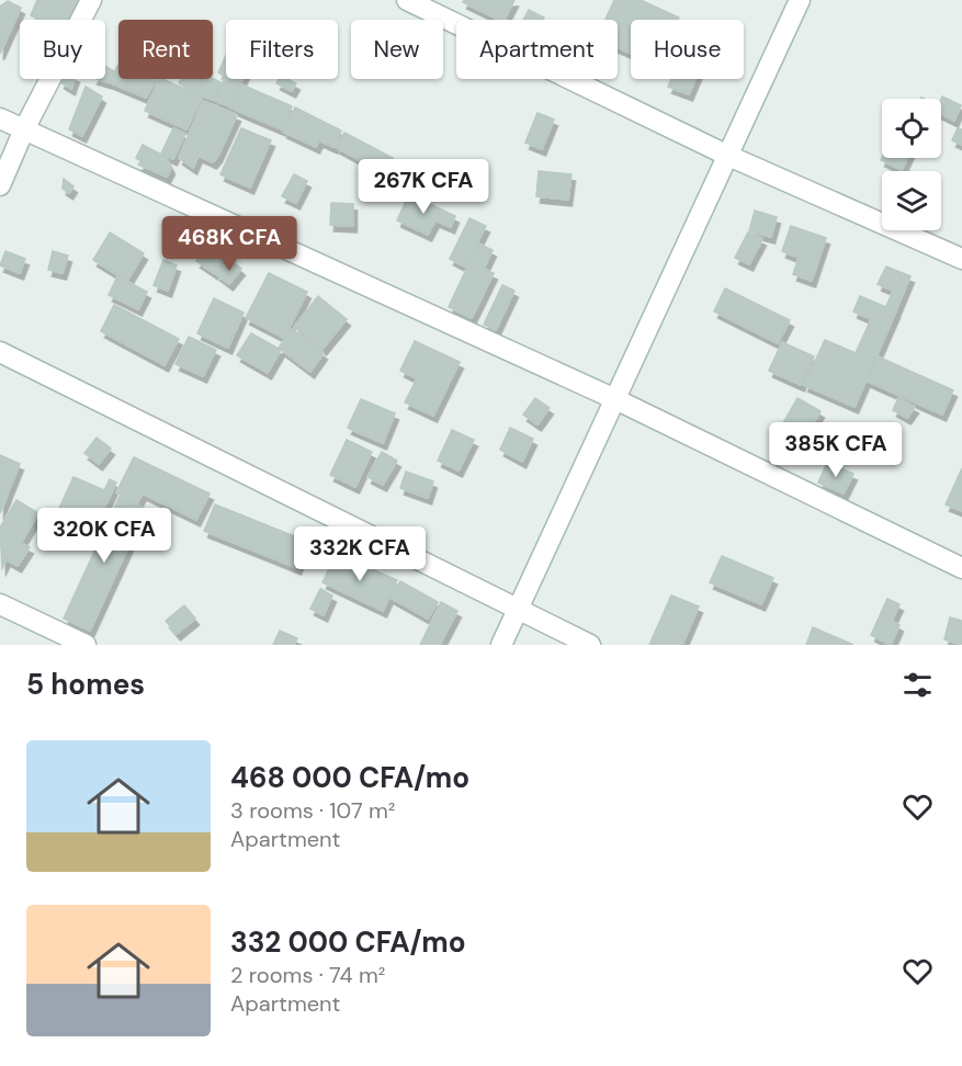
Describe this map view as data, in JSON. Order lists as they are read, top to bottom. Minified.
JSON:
{"page":{"chip":["Buy","Rent","Filters","New","Apartment","House"],"price":["267K CFA","468K CFA","385K CFA","320K CFA","332K CFA"],"heading":"5 homes","list":[{"name":"468 000 CFA/mo","note":"3 rooms · 107 m² · Apartment"},{"name":"332 000 CFA/mo","note":"2 rooms · 74 m² · Apartment"}]}}
